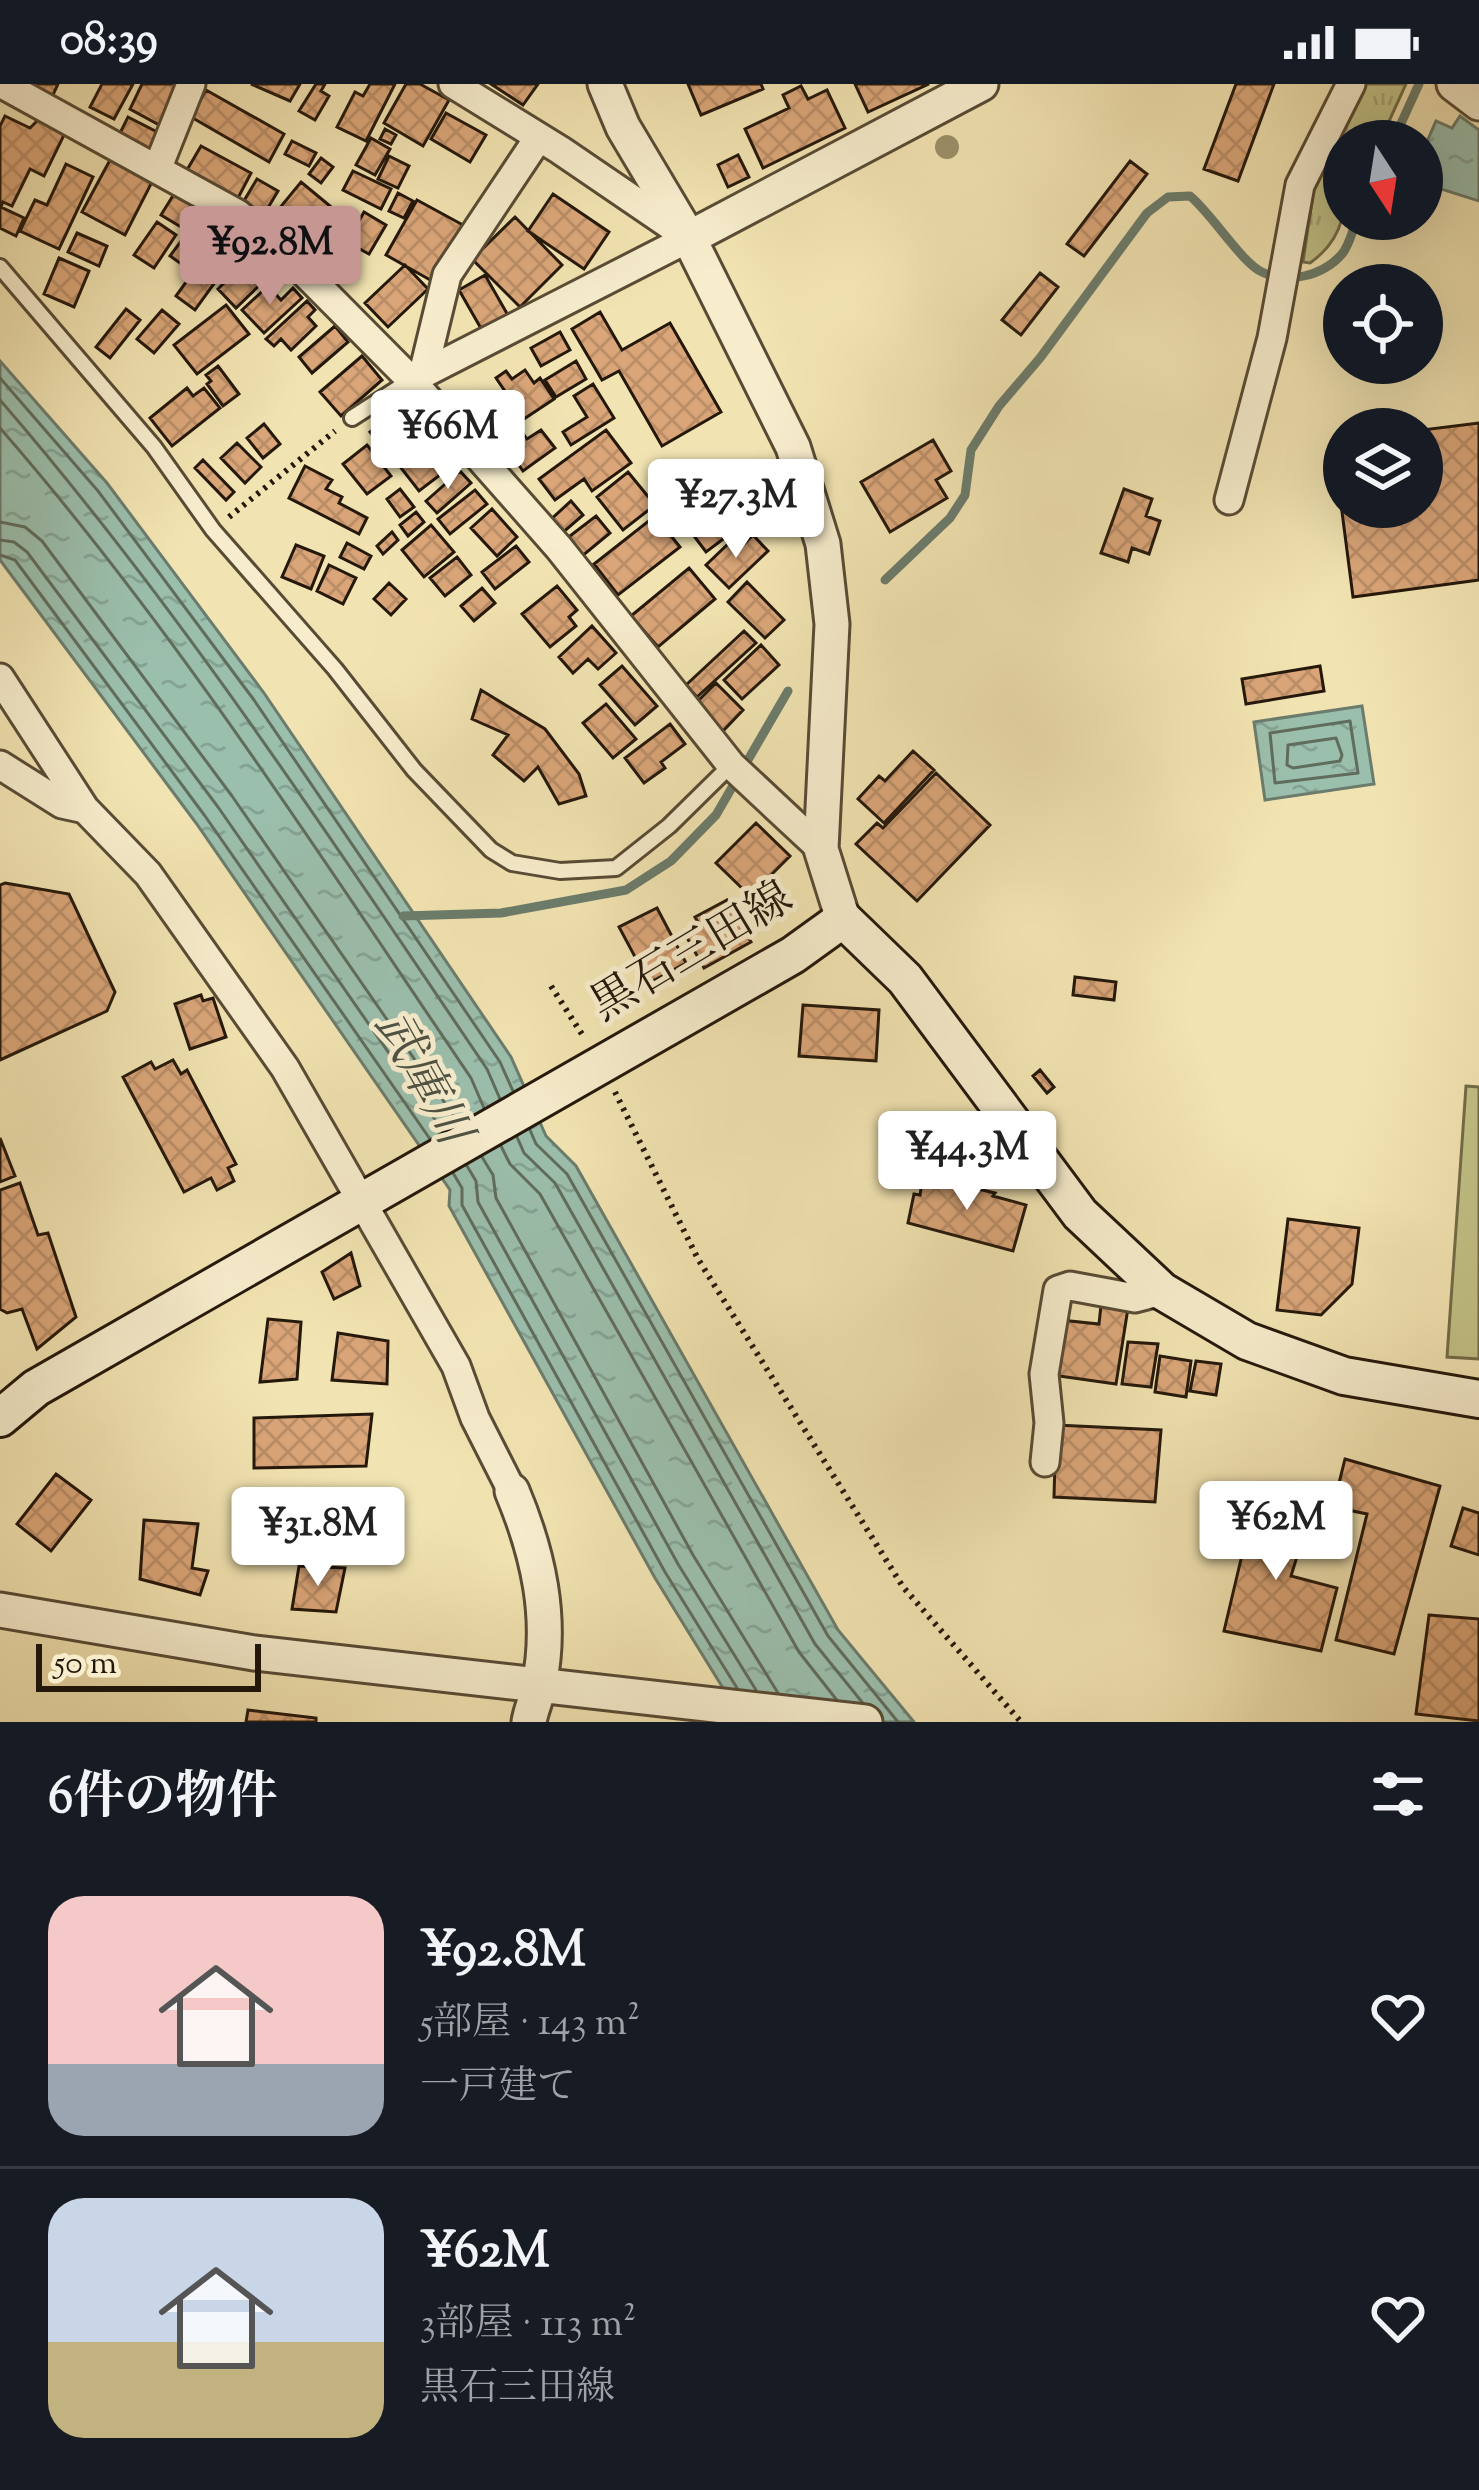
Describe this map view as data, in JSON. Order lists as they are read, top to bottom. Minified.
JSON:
{"streets":{"main road":["黒石三田線"]},"water":["武庫川"],"scale_bar":"50 m","north":"bottom","page":{"status":"08:39","price":["¥92.8M","¥66M","¥27.3M","¥44.3M","¥62M","¥31.8M"],"scale":"50 m","heading":"6件の物件","list":[{"name":"¥92.8M","note":"5部屋 · 143 m² · 一戸建て"},{"name":"¥62M","note":"3部屋 · 113 m² · 黒石三田線"}]}}
